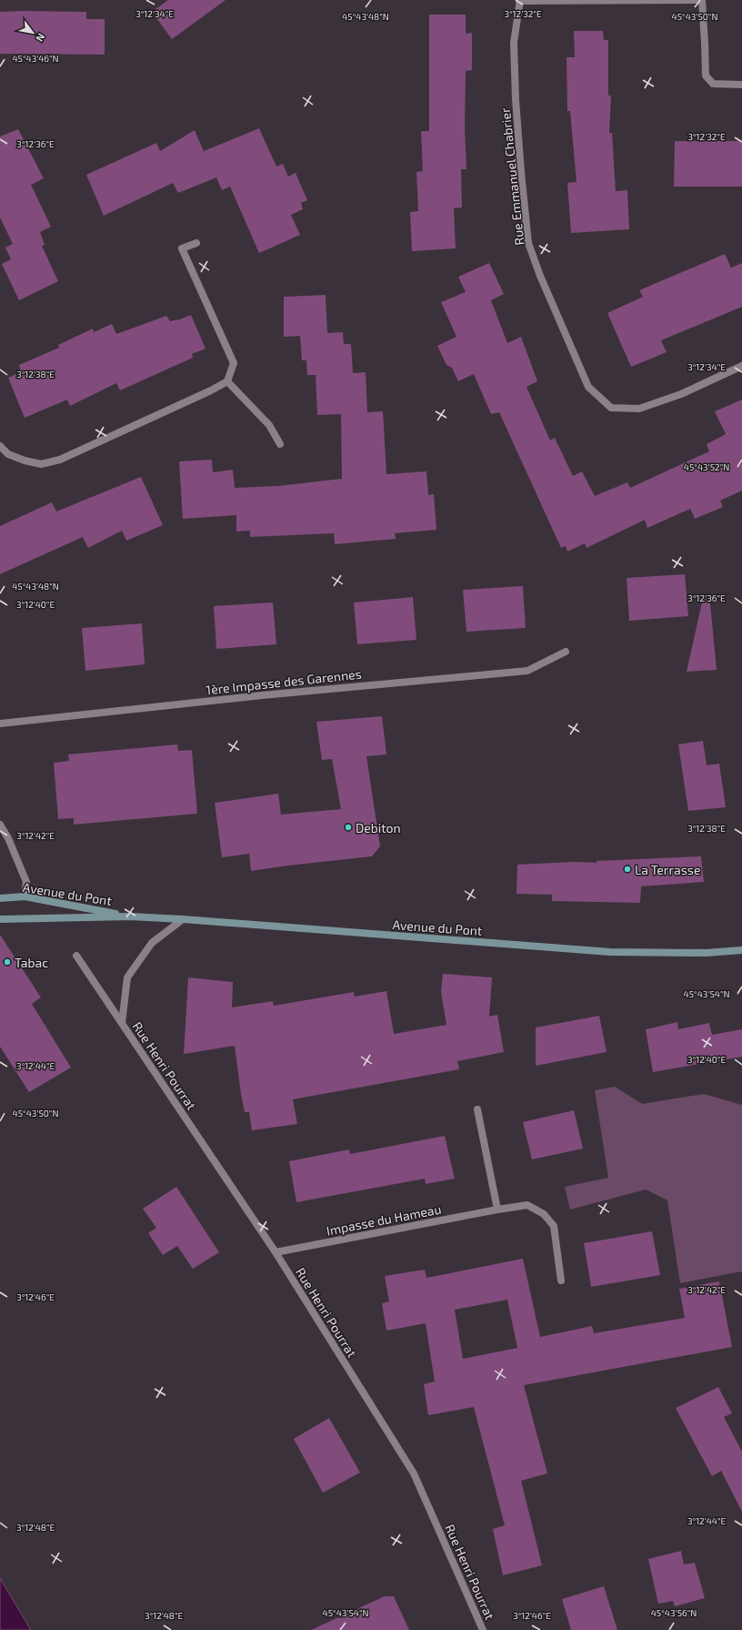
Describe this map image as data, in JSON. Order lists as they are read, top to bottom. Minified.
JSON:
{"streets":{"main road":["Avenue du Pont"],"street":["Rue Emmanuel Chabrier","1ère Impasse des Garennes","Rue Henri Pourrat","Impasse du Hameau"]},"crossings":[["Avenue du Pont","Rue Henri Pourrat"],["Rue Henri Pourrat","Impasse du Hameau"]],"places":["Debiton","La Terrasse","Tabac"],"north":"bottom right","coordinates":["3°12'34\"E","3°12'32\"E","45°43'48\"N","45°43'50\"N","45°43'46\"N","3°12'36\"E","3°12'38\"E","45°43'52\"N","3°12'40\"E","3°12'42\"E","45°43'54\"N","3°12'44\"E","3°12'46\"E","3°12'48\"E","45°43'56\"N"]}
